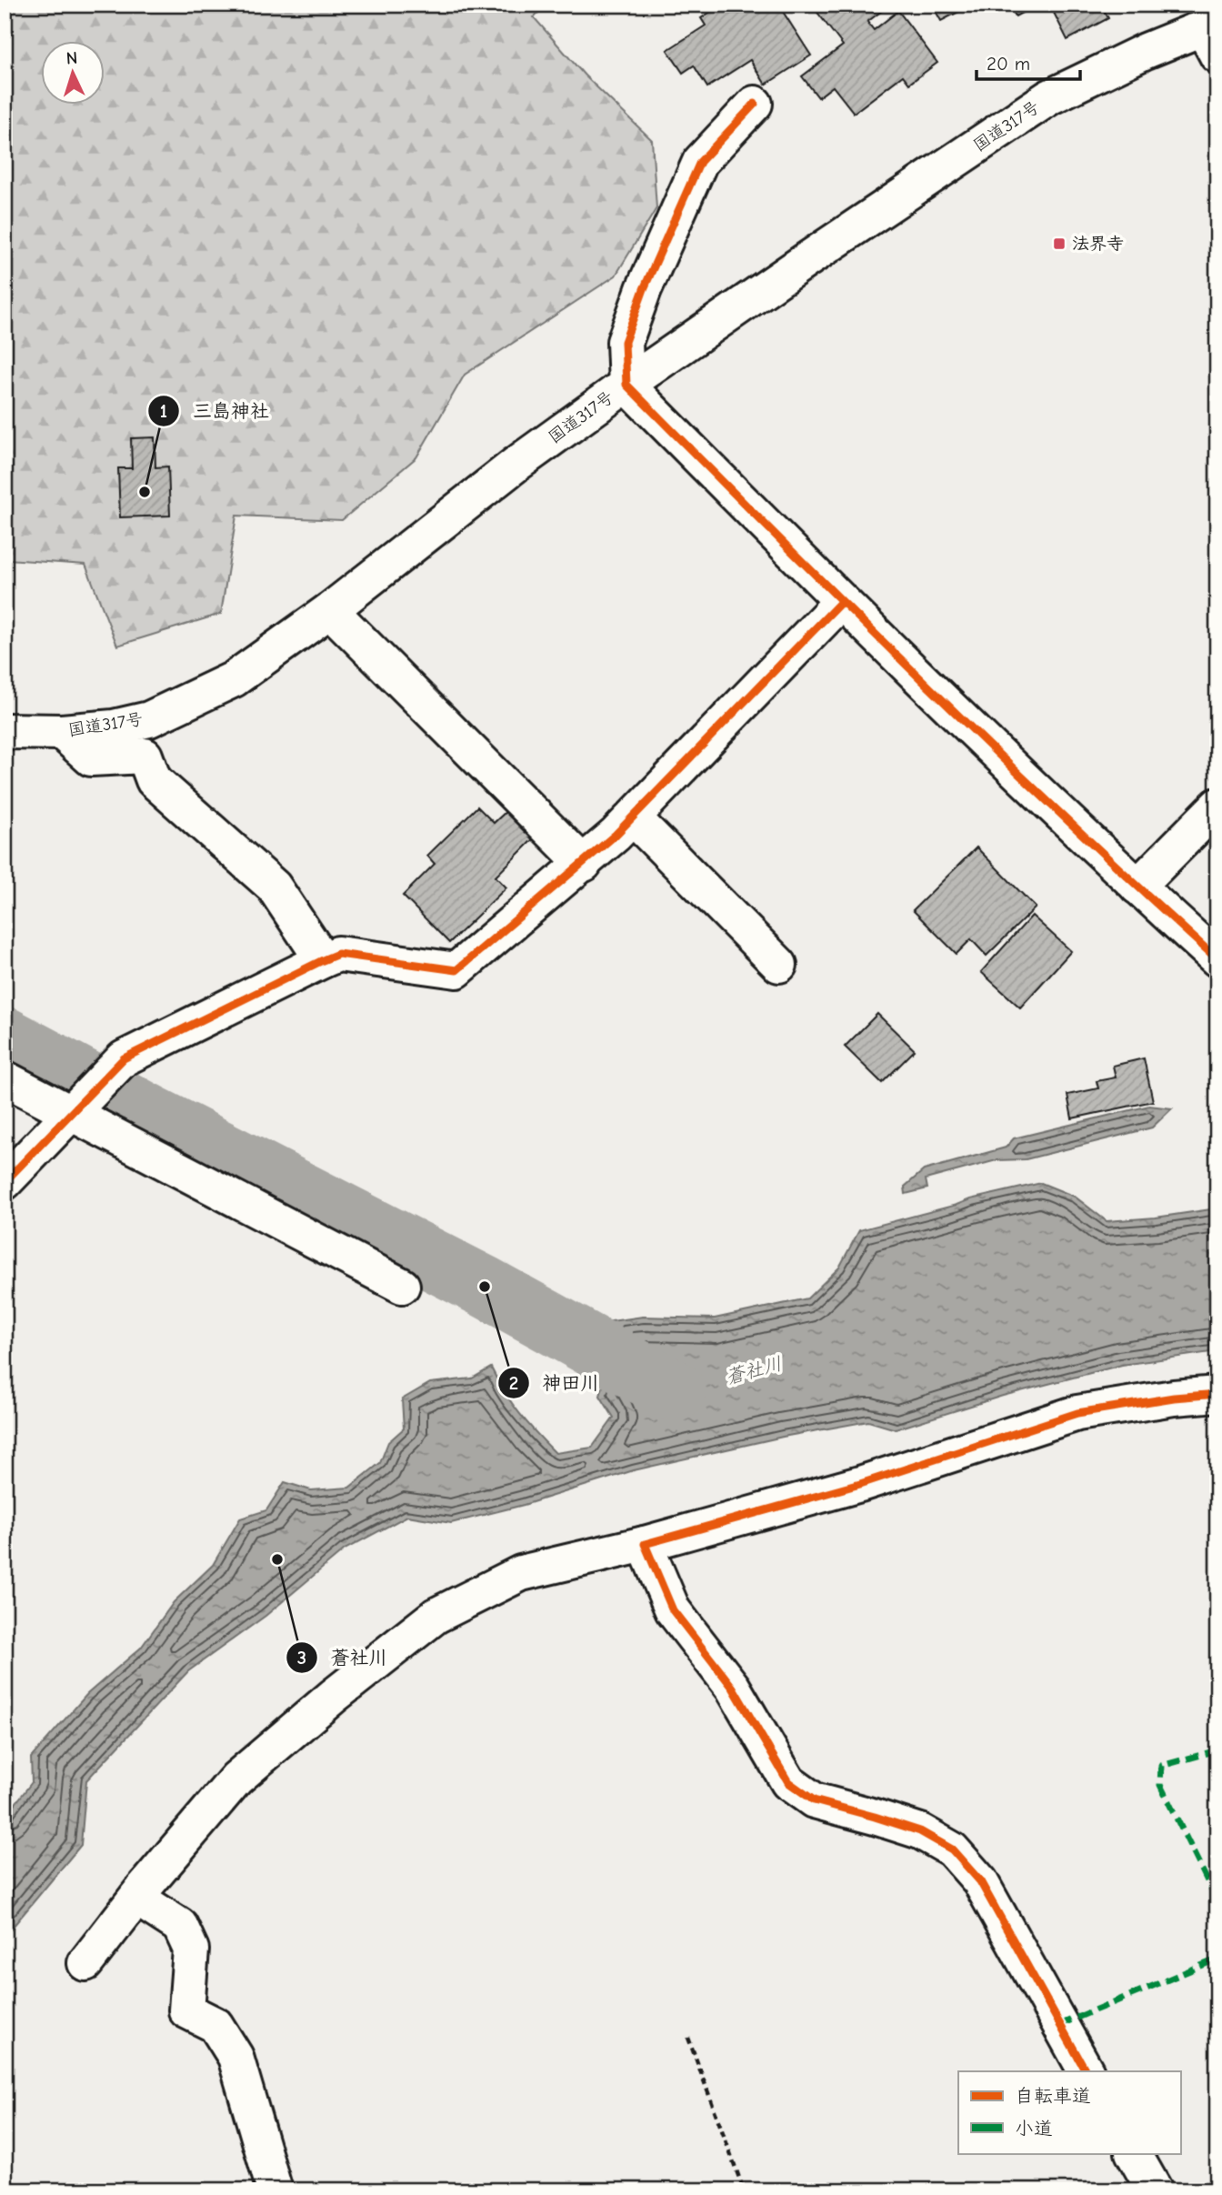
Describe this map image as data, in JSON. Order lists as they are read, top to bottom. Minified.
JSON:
{"streets":{"main road":["国道317号"]},"water":["蒼社川"],"places":{"transit":["法界寺"],"other":["三島神社","神田川","蒼社川"]},"legend":["自転車道","小道"],"scale_bar":"20 m","north":"top"}
